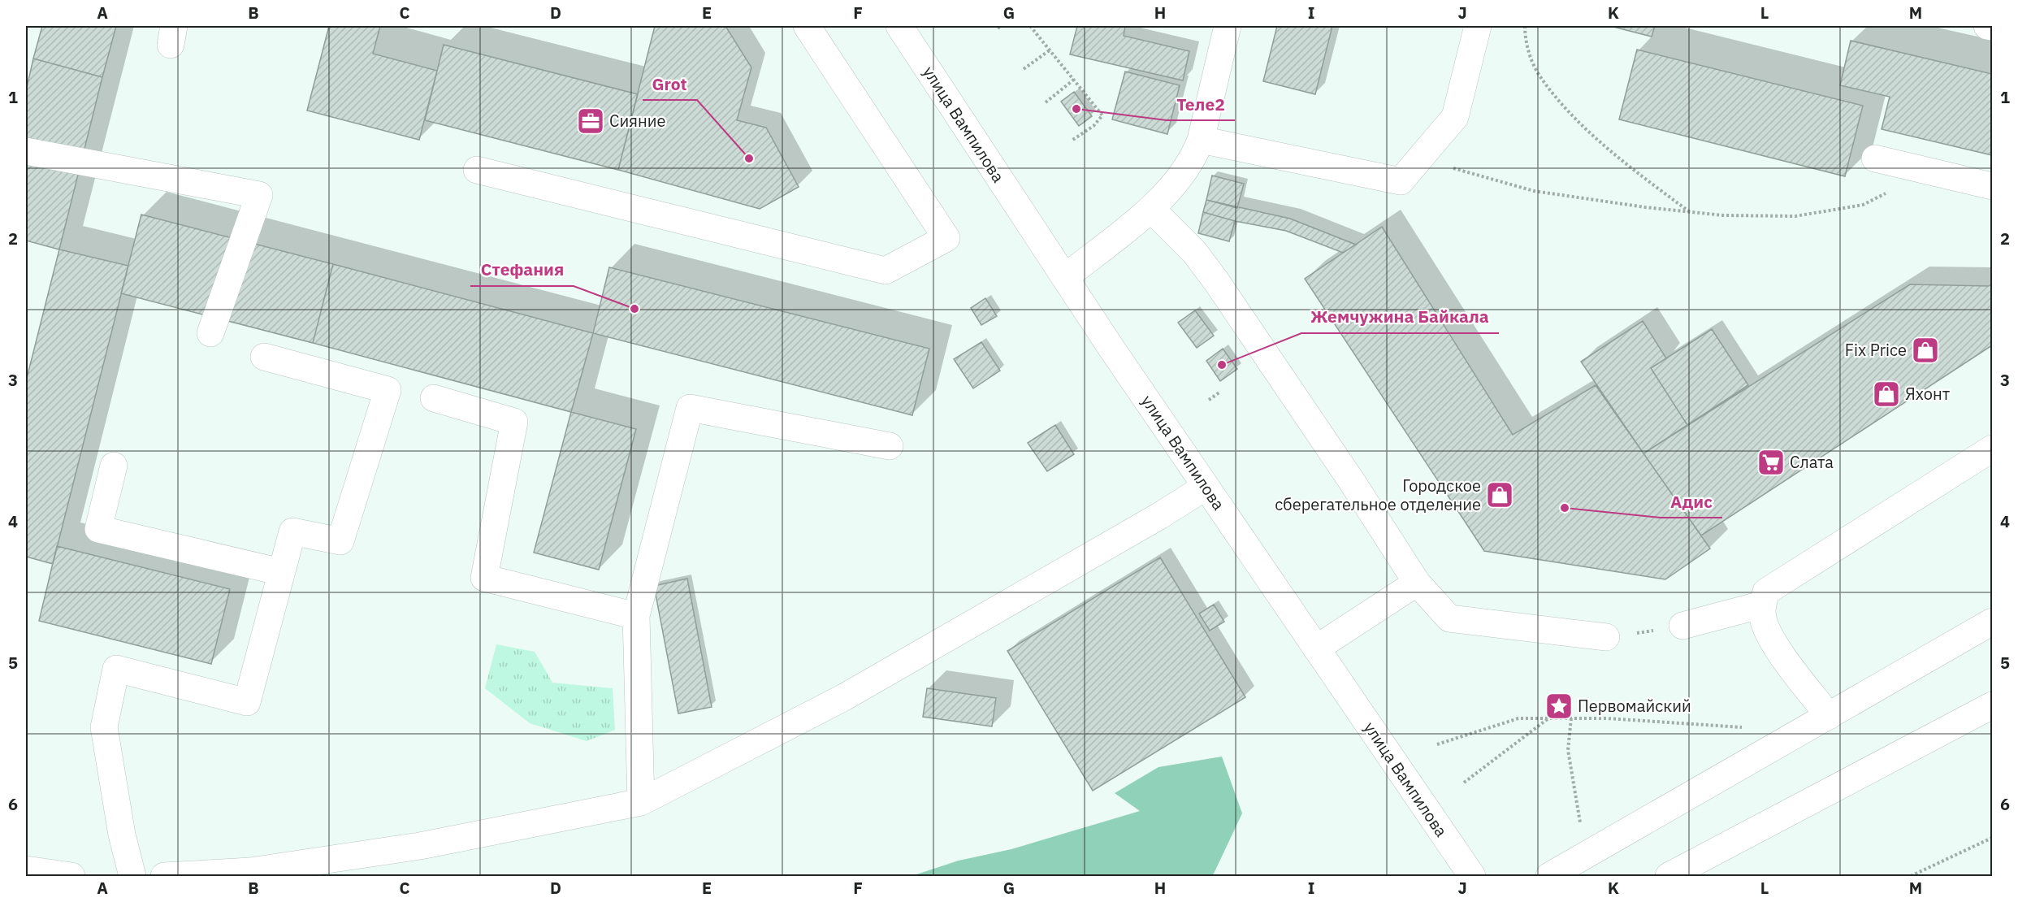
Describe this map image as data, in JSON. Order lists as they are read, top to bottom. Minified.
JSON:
{"streets":{"street":["улица Вампилова"]},"places":{"other":["Теле2","Grot","Стефания","Жемчужина Байкала","Адис"],"office":["Сияние"],"shop":["Fix Price","Яхонт","Городское сберегательное отделение"],"supermarket":["Слата"],"place":["Первомайский"]},"grid":{"columns":["A","B","C","D","E","F","G","H","I","J","K","L","M"],"rows":["1","2","3","4","5","6"]}}
